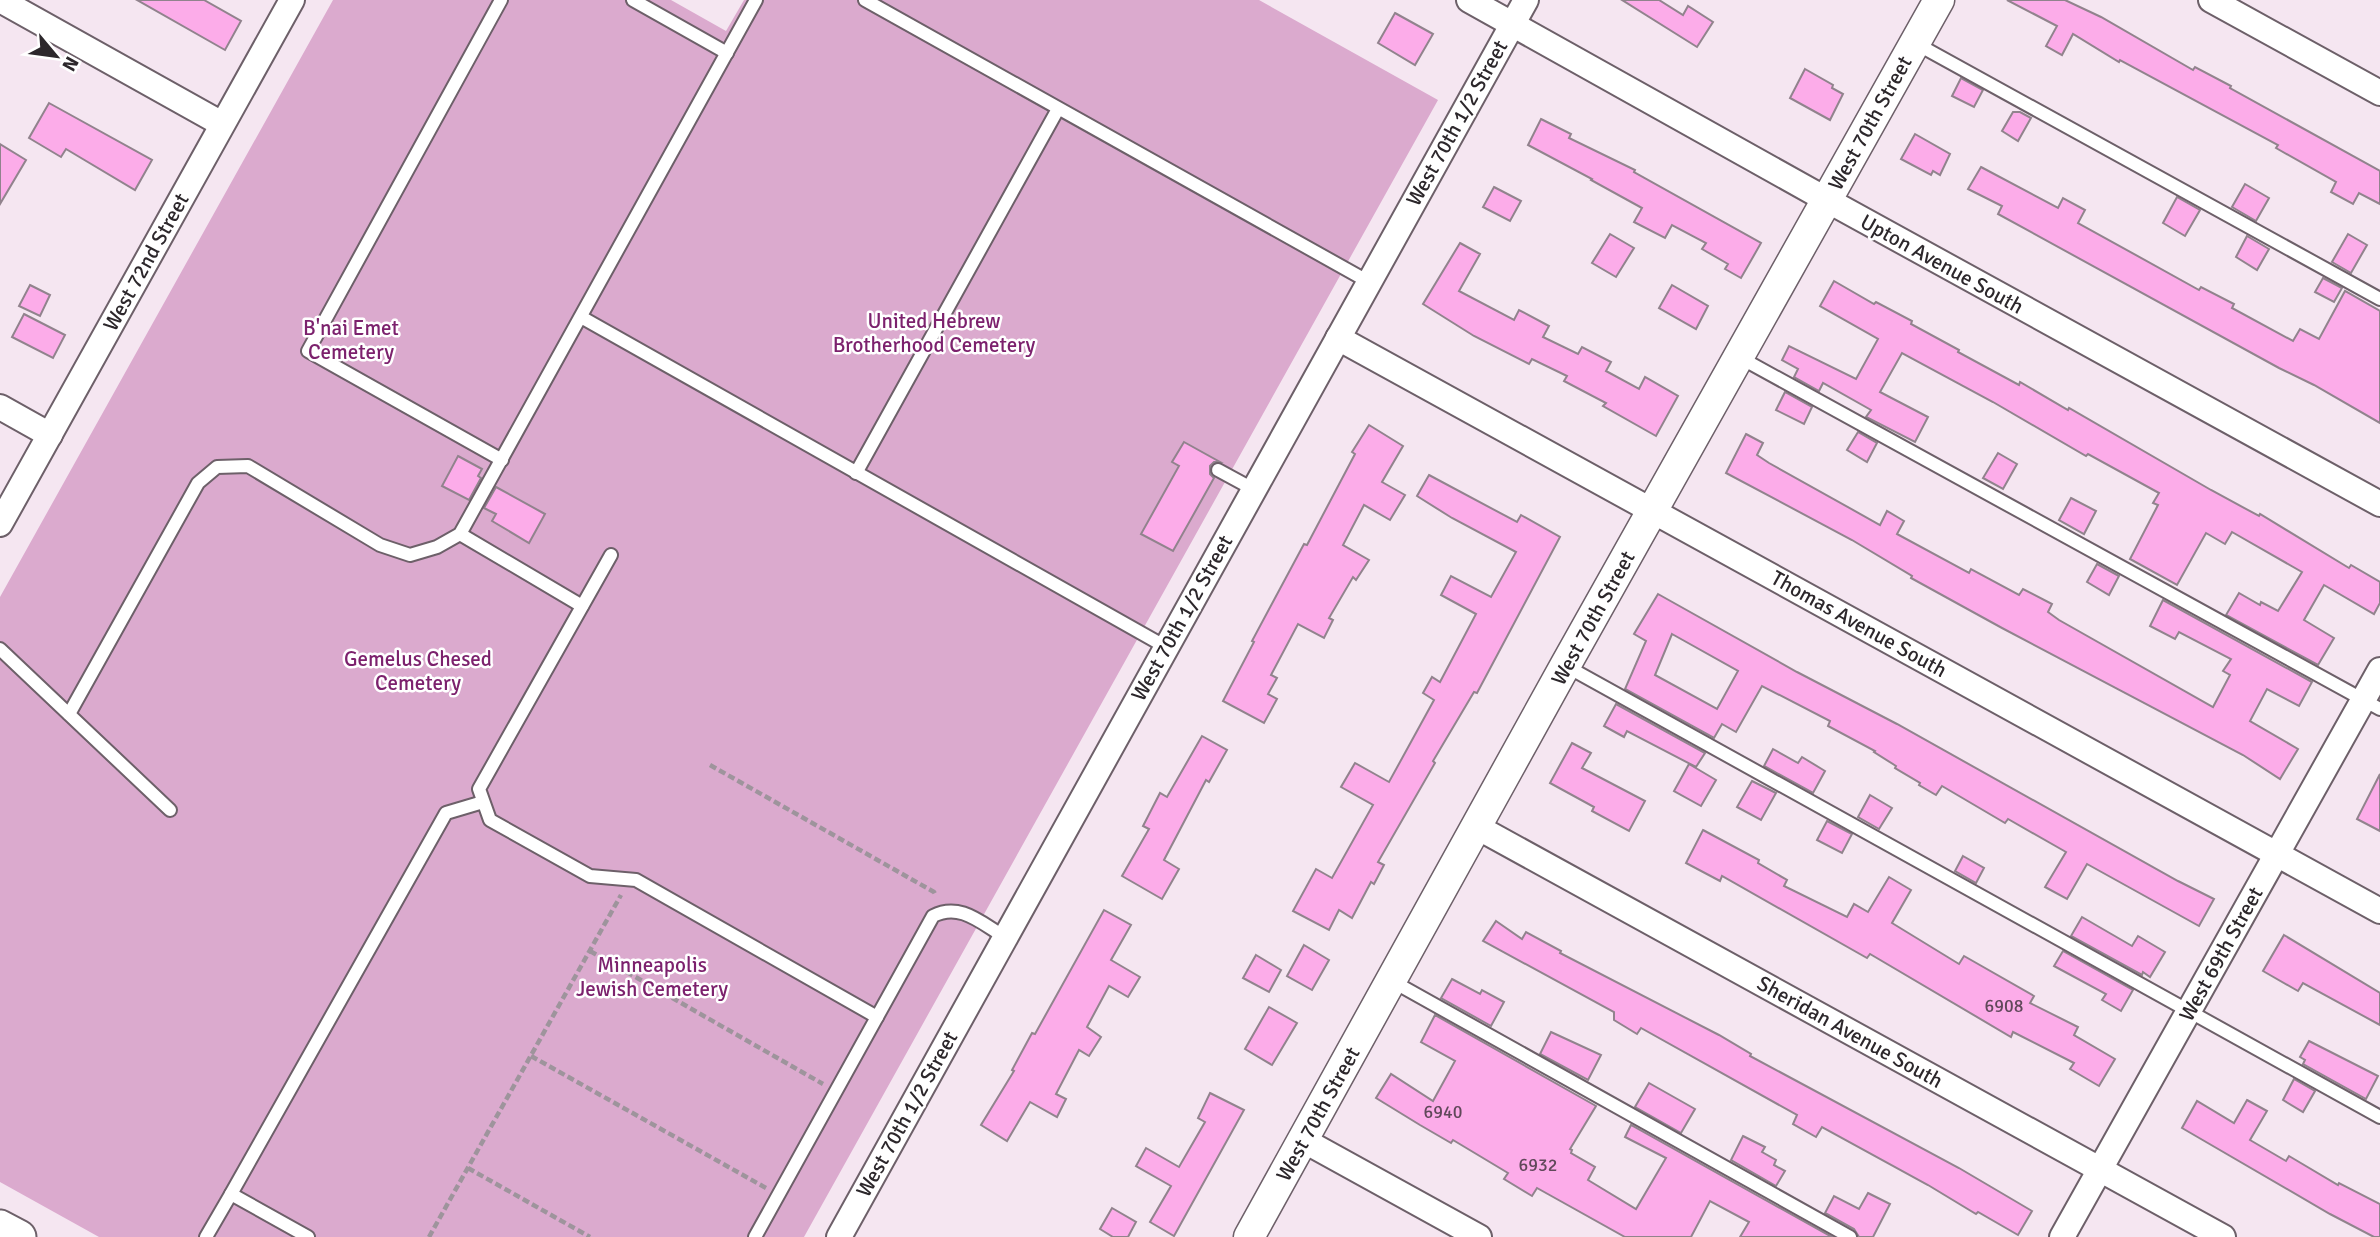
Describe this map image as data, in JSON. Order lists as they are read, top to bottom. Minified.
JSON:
{"streets":{"street":["West 70th 1/2 Street","West 70th Street","West 72nd Street","Upton Avenue South","Thomas Avenue South","West 69th Street","Sheridan Avenue South"]},"crossings":[["West 70th 1/2 Street","Upton Avenue South"],["West 70th 1/2 Street","Thomas Avenue South"],["West 70th Street","Upton Avenue South"],["West 70th Street","Thomas Avenue South"],["West 70th Street","Sheridan Avenue South"],["Thomas Avenue South","West 69th Street"],["West 69th Street","Sheridan Avenue South"]],"parks":["United Hebrew Brotherhood Cemetery","B'nai Emet Cemetery","Gemelus Chesed Cemetery","Minneapolis Jewish Cemetery"],"house_numbers":["6908","6940","6932"],"north":"bottom right"}
